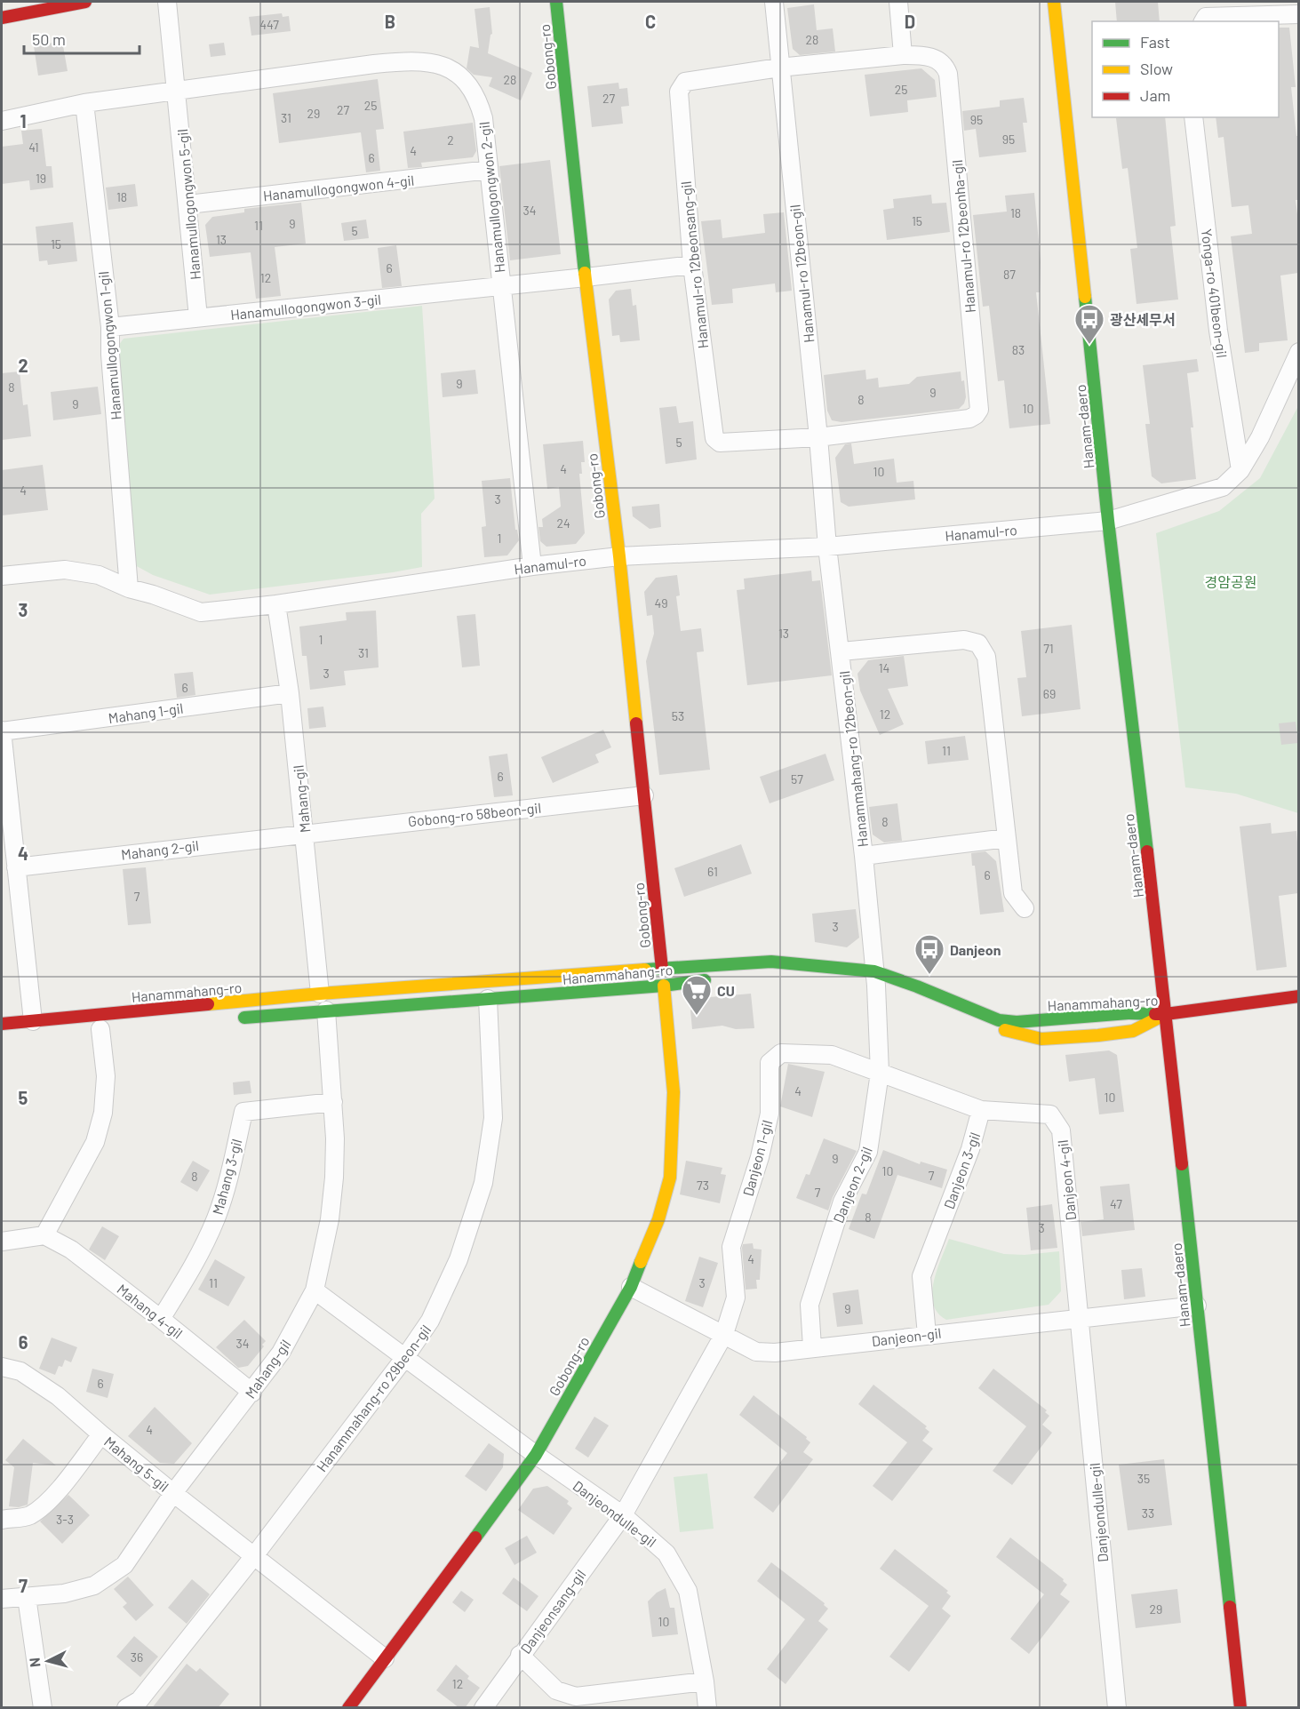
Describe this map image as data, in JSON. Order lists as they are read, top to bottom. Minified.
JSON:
{"streets":{"main road":["Gobong-ro","Hanam-daero","Hanammahang-ro"],"street":["Hanamullogongwon 4-gil","Hanamullogongwon 2-gil","Hanamullogongwon 5-gil","Hanamul-ro 12beonha-gil","Hanamul-ro 12beonsang-gil","Hanamul-ro 12beon-gil","Yonga-ro 401beon-gil","Hanamullogongwon 3-gil","Hanamullogongwon 1-gil","Hanamul-ro","Mahang 1-gil","Hanammahang-ro 12beon-gil","Mahang-gil","Gobong-ro 58beon-gil","Mahang 2-gil","Danjeon 1-gil","Danjeon 3-gil","Mahang 3-gil","Danjeon 4-gil","Danjeon 2-gil","Mahang 4-gil","Danjeon-gil","Hanammahang-ro 29beon-gil","Mahang 5-gil","Danjeondulle-gil","Danjeonsang-gil"]},"crossings":[["Gobong-ro","Hanamullogongwon 3-gil"],["Gobong-ro","Hanamul-ro"],["Gobong-ro","Gobong-ro 58beon-gil"],["Gobong-ro","Hanammahang-ro"],["Gobong-ro","Danjeon-gil"],["Gobong-ro","Mahang 5-gil"],["Gobong-ro","Danjeondulle-gil"],["Hanamullogongwon 4-gil","Hanamullogongwon 2-gil"],["Hanamullogongwon 4-gil","Hanamullogongwon 5-gil"],["Hanamullogongwon 2-gil","Hanamullogongwon 5-gil"],["Hanamullogongwon 2-gil","Hanamullogongwon 3-gil"],["Hanamullogongwon 2-gil","Hanamullogongwon 1-gil"],["Hanamullogongwon 2-gil","Hanamul-ro"],["Hanamullogongwon 5-gil","Hanamullogongwon 3-gil"],["Hanamul-ro 12beonha-gil","Hanamul-ro 12beonsang-gil"],["Hanamul-ro 12beonha-gil","Hanamul-ro 12beon-gil"],["Hanamul-ro 12beonsang-gil","Hanamul-ro 12beon-gil"],["Hanamul-ro 12beonsang-gil","Hanamullogongwon 3-gil"],["Hanamul-ro 12beon-gil","Hanamul-ro"],["Hanamul-ro 12beon-gil","Hanammahang-ro 12beon-gil"],["Yonga-ro 401beon-gil","Hanamul-ro"],["Hanamullogongwon 3-gil","Hanamullogongwon 1-gil"],["Hanamullogongwon 1-gil","Hanamul-ro"],["Hanam-daero","Hanamul-ro"],["Hanam-daero","Hanammahang-ro"],["Hanam-daero","Danjeon-gil"],["Hanamul-ro","Hanammahang-ro 12beon-gil"],["Hanamul-ro","Mahang-gil"],["Mahang 1-gil","Mahang-gil"],["Hanammahang-ro 12beon-gil","Hanammahang-ro"],["Hanammahang-ro 12beon-gil","Danjeon 2-gil"],["Mahang-gil","Gobong-ro 58beon-gil"],["Mahang-gil","Mahang 2-gil"],["Mahang-gil","Hanammahang-ro"],["Mahang-gil","Mahang 3-gil"],["Mahang-gil","Mahang 4-gil"],["Mahang-gil","Mahang 5-gil"],["Mahang-gil","Danjeondulle-gil"],["Gobong-ro 58beon-gil","Mahang 2-gil"],["Hanammahang-ro","Danjeon 2-gil"],["Hanammahang-ro","Hanammahang-ro 29beon-gil"],["Danjeon 1-gil","Danjeon 2-gil"],["Danjeon 1-gil","Danjeon-gil"],["Danjeon 1-gil","Danjeondulle-gil"],["Danjeon 1-gil","Danjeonsang-gil"],["Danjeon 3-gil","Danjeon 4-gil"],["Danjeon 3-gil","Danjeon-gil"],["Mahang 3-gil","Mahang 4-gil"],["Danjeon 4-gil","Danjeon-gil"],["Danjeon 4-gil","Danjeondulle-gil"],["Danjeon 2-gil","Danjeon-gil"],["Danjeon-gil","Danjeondulle-gil"],["Hanammahang-ro 29beon-gil","Mahang 5-gil"],["Hanammahang-ro 29beon-gil","Danjeondulle-gil"],["Danjeondulle-gil","Danjeonsang-gil"]],"parks":["경암공원"],"places":{"bus stop":["광산세무서","Danjeon"],"supermarket":["CU"]},"house_numbers":["447","28","28","25","27","25","27","29","31","95","95","2","41","4","6","19","18","34","18","15","9","11","5","13","15","6","87","12","83","9","8","9","8","9","10","5","4","10","4","3","24","1","49","13","1","71","31","14","3","6","69","12","53","11","6","57","8","61","6","7","3","4","10","9","10","7","8","73","7","47","8","3","4","11","3","9","34","6","4","35","33","3-3","29","10","36","12"],"legend":["Fast","Slow","Jam"],"scale_bar":"50 m","north":"left","grid":{"columns":["B","C","D"],"rows":["1","2","3","4","5","6","7"]}}
